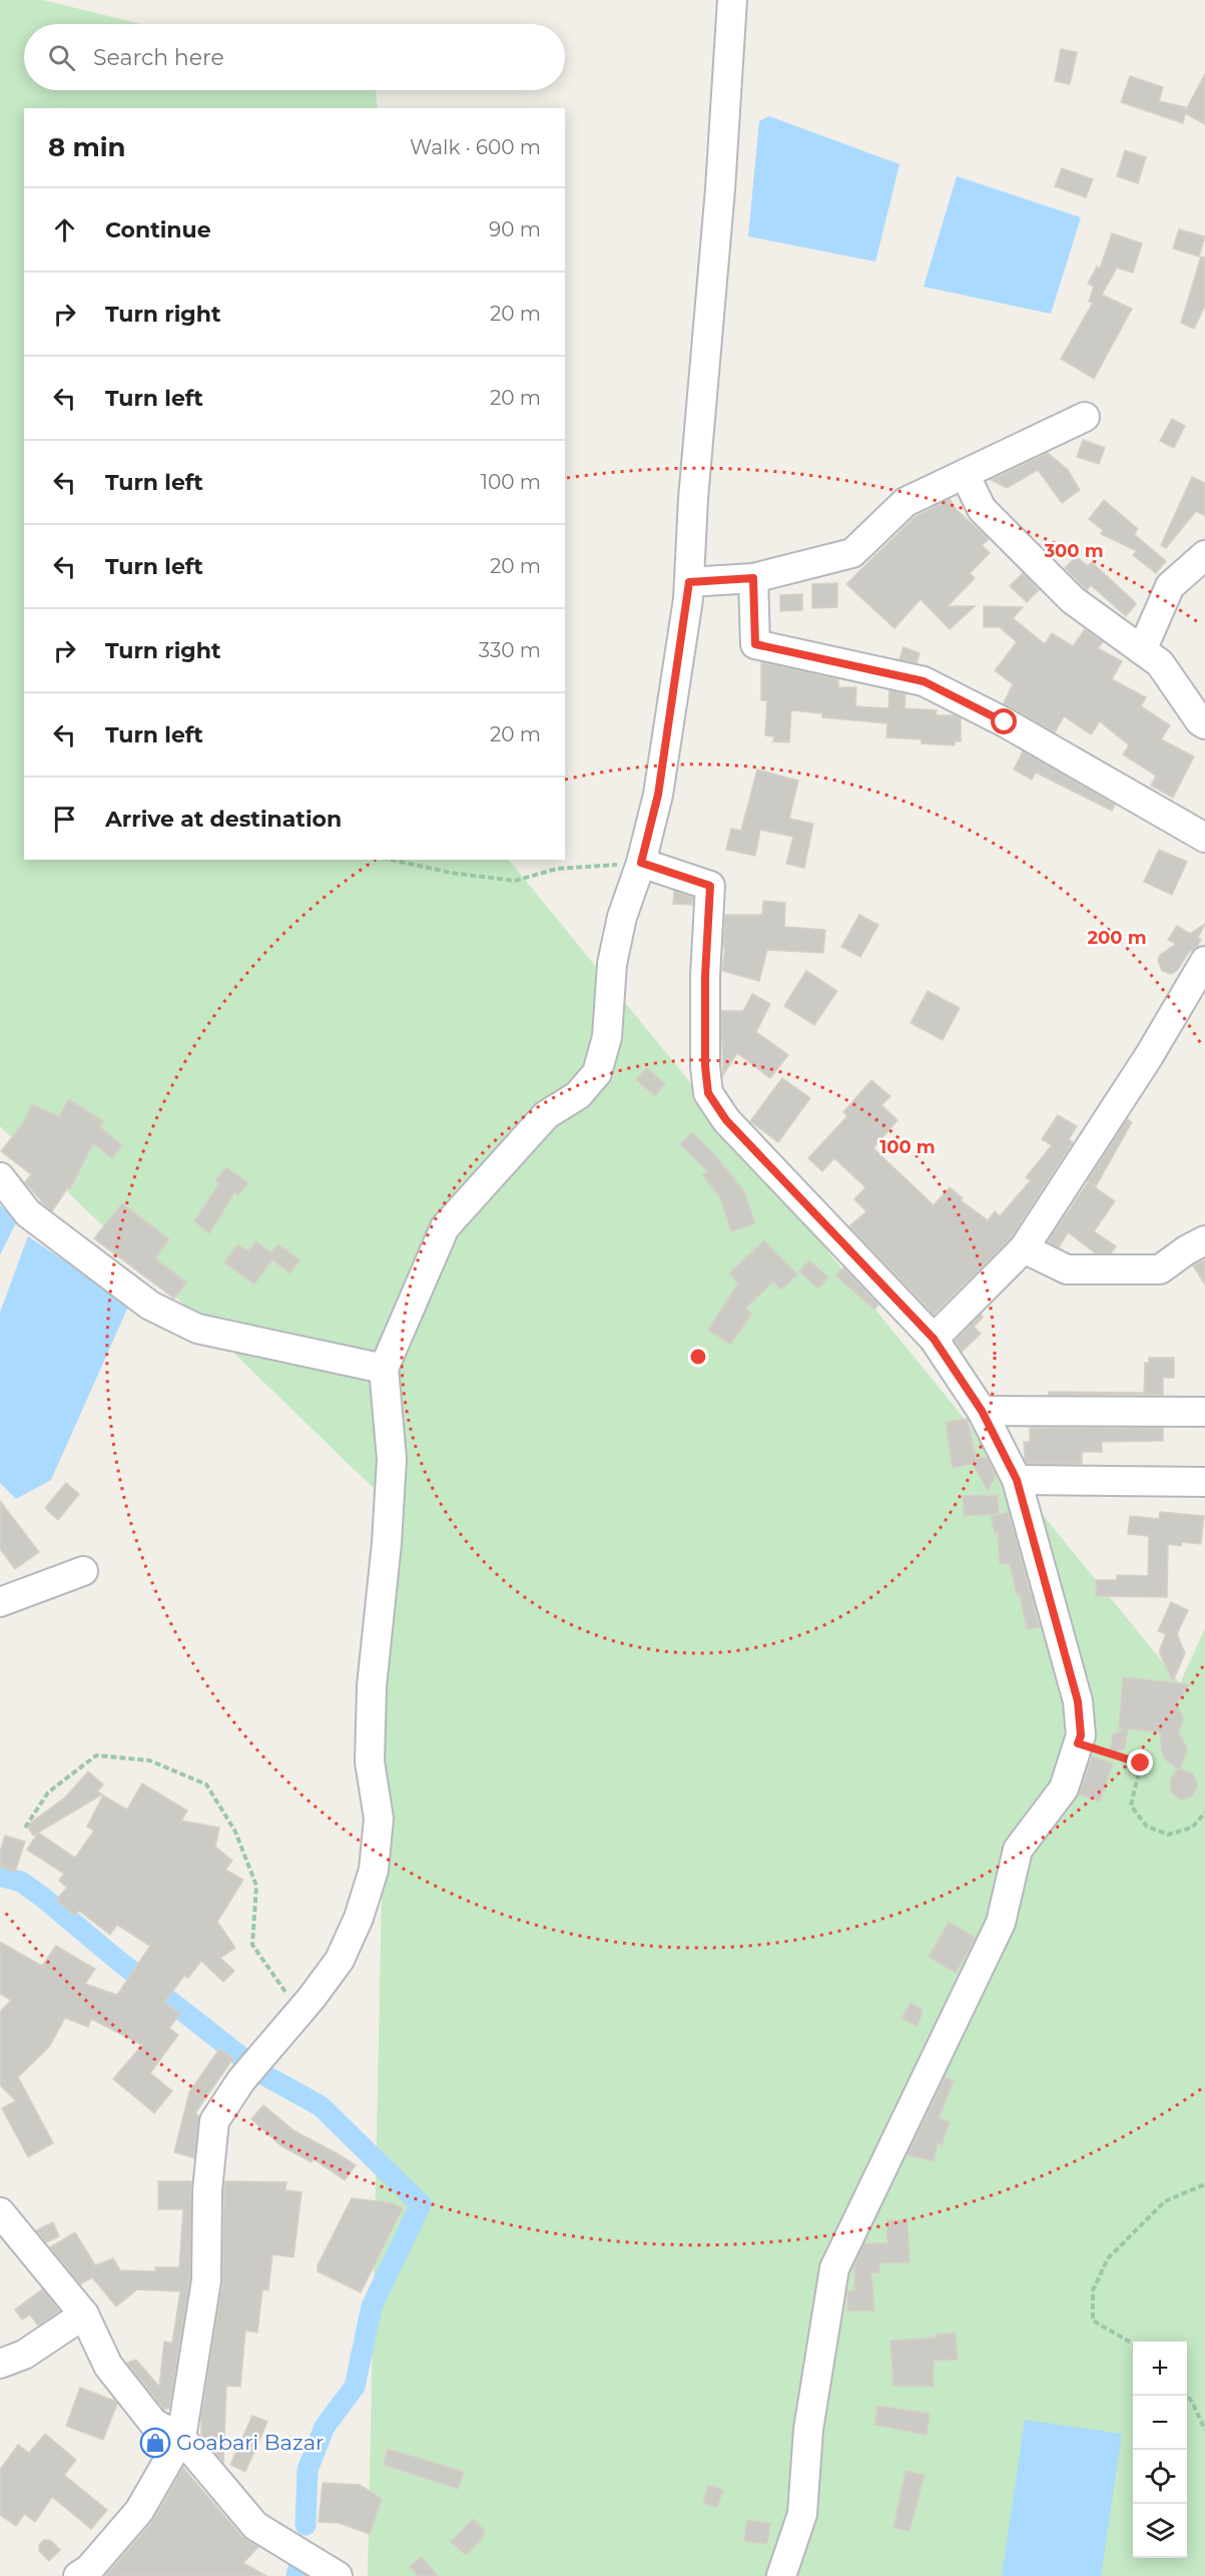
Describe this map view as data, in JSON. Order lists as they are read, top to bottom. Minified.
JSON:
{"places":{"shop":["Goabari Bazar"]},"page":{"search":"Search here","heading":["8 min","Walk · 600 m"],"list":[["Continue","90 m"],["Turn right","20 m"],["Turn left","20 m"],["Turn left","100 m"],["Turn left","20 m"],["Turn right","330 m"],["Turn left","20 m"],"Arrive at destination"],"map_buttons":["+","−"]},"rings":["300 m","200 m","100 m"]}
